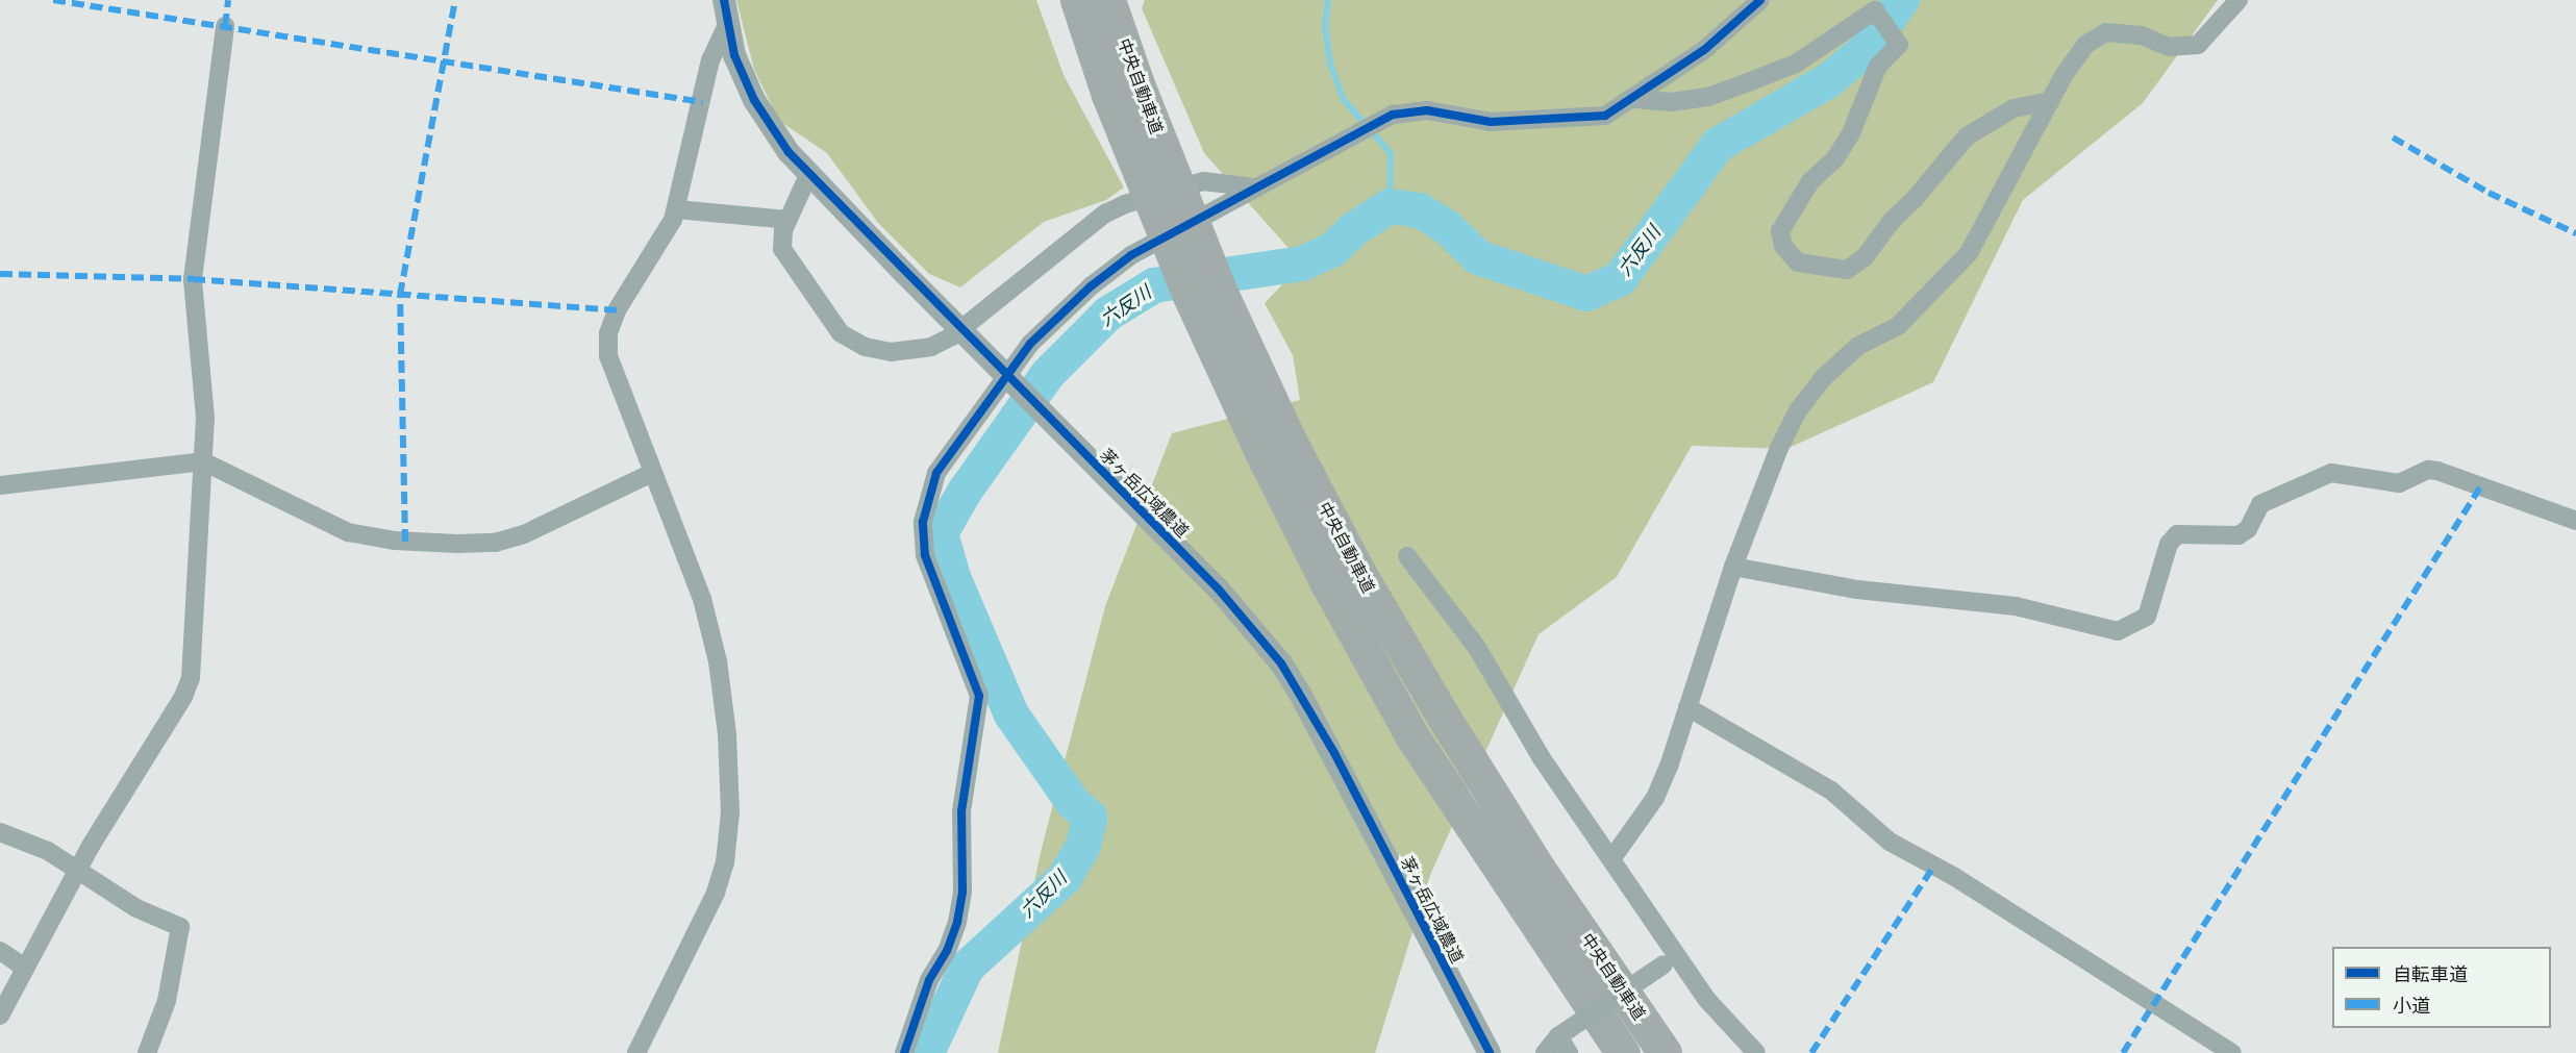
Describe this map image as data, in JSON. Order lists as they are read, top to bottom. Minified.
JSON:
{"streets":{"highway":["中央自動車道"],"street":["茅ヶ岳広域農道"]},"water":["六反川"],"legend":["自転車道","小道"]}
